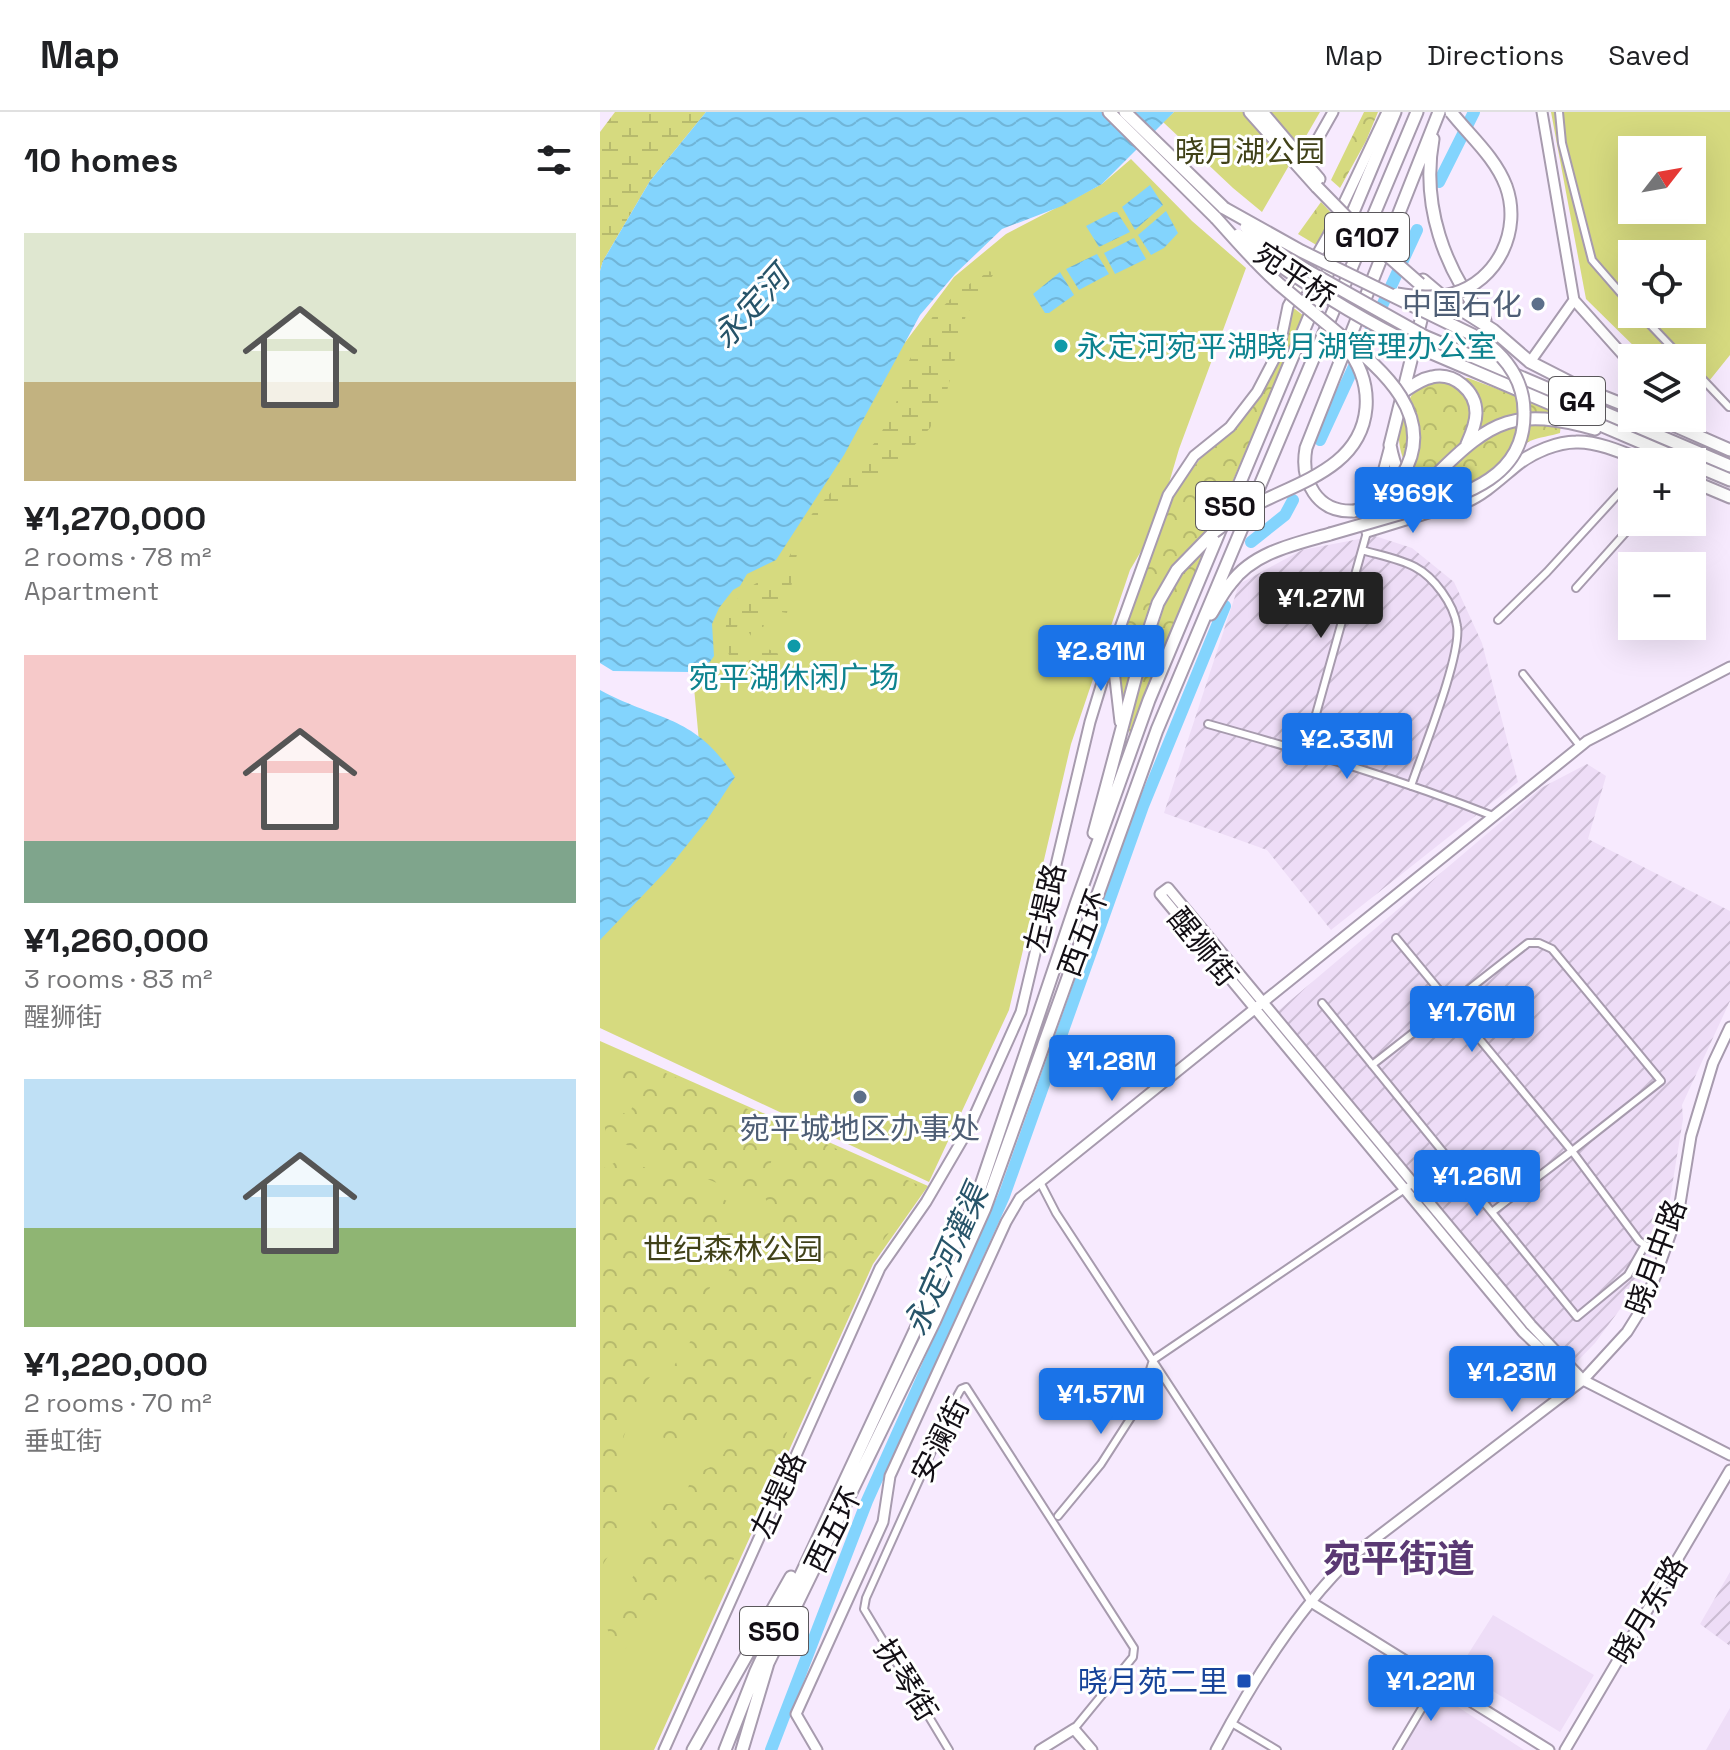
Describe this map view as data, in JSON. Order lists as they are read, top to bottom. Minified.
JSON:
{"streets":{"highway":["G107","宛平桥","G4","S50","西五环"],"street":["左堤路","醒狮街","晓月中路","安澜街","晓月东路","抚琴街"]},"crossings":[["宛平桥","G4"],["S50","西五环"],["醒狮街","晓月中路"],["安澜街","抚琴街"]],"districts":["宛平街道"],"water":["永定河","永定河灌渠"],"parks":["晓月湖公园","世纪森林公园"],"places":{"other":["中国石化","永定河宛平湖晓月湖管理办公室","宛平湖休闲广场","宛平城地区办事处"],"transit":["晓月苑二里"]},"north":"top right","page":{"header":"Map","nav":["Map","Directions","Saved"],"heading":"10 homes","map_buttons":["+","−"],"list":[{"name":"¥1,270,000","note":"2 rooms · 78 m² · Apartment"},{"name":"¥1,260,000","note":"3 rooms · 83 m² · 醒狮街"},{"name":"¥1,220,000","note":"2 rooms · 70 m² · 垂虹街"}],"price":["¥969K","¥1.27M","¥2.81M","¥2.33M","¥1.76M","¥1.28M","¥1.26M","¥1.23M","¥1.57M","¥1.22M"]}}
